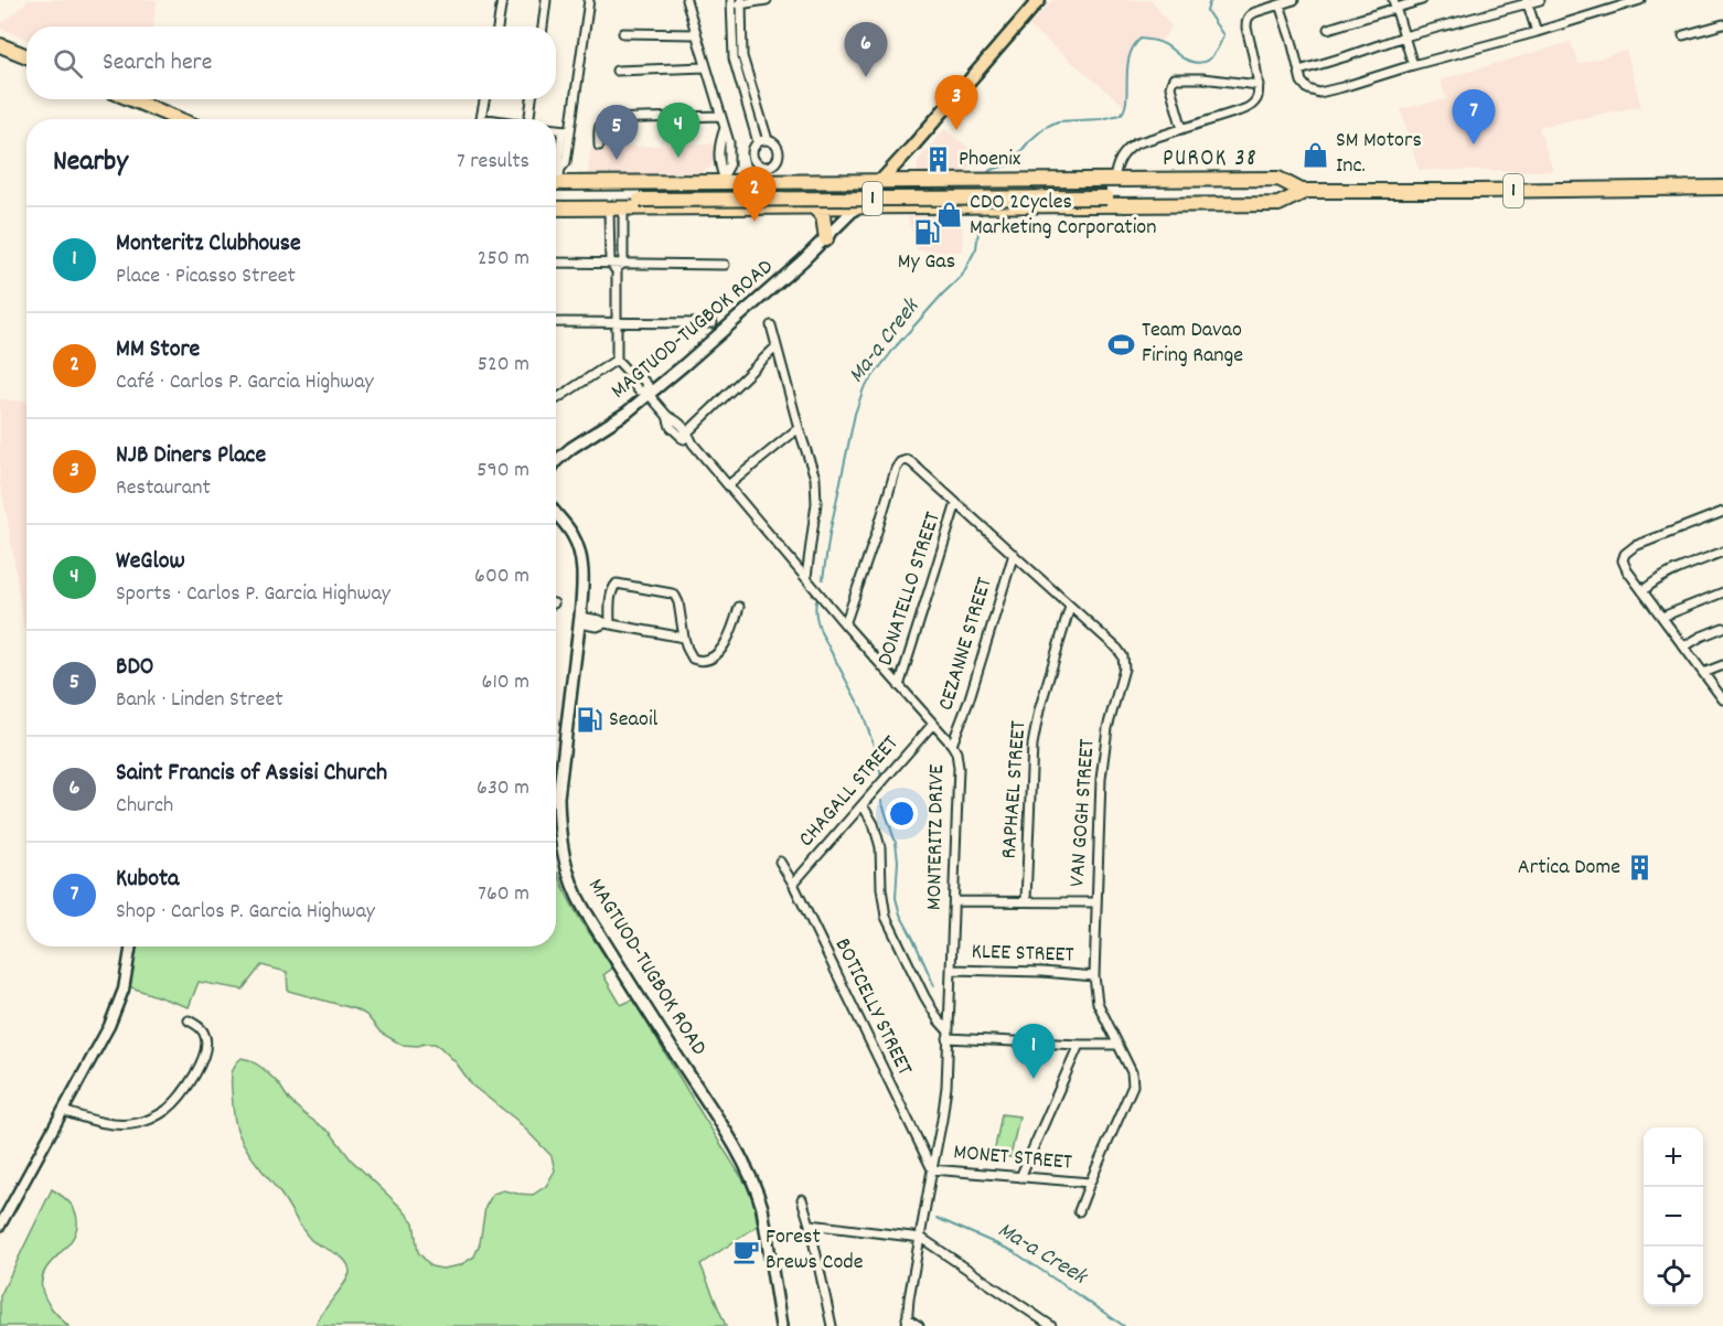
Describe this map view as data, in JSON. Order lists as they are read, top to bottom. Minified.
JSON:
{"streets":{"highway":["1"],"main road":["MAGTUOD-TUGBOK ROAD"],"street":["DONATELLO STREET","CEZANNE STREET","RAPHAEL STREET","CHAGALL STREET","VAN GOGH STREET","MONTERITZ DRIVE","KLEE STREET","BOTICELLY STREET","MONET STREET"]},"crossings":[["1","MAGTUOD-TUGBOK ROAD"],["DONATELLO STREET","VAN GOGH STREET"],["DONATELLO STREET","MONTERITZ DRIVE"],["CEZANNE STREET","VAN GOGH STREET"],["CEZANNE STREET","MONTERITZ DRIVE"],["RAPHAEL STREET","VAN GOGH STREET"],["CHAGALL STREET","MONTERITZ DRIVE"],["CHAGALL STREET","BOTICELLY STREET"],["VAN GOGH STREET","MONTERITZ DRIVE"],["VAN GOGH STREET","KLEE STREET"],["VAN GOGH STREET","MONET STREET"],["MONTERITZ DRIVE","KLEE STREET"],["MONTERITZ DRIVE","BOTICELLY STREET"],["MONTERITZ DRIVE","MONET STREET"],["BOTICELLY STREET","MONET STREET"]],"districts":["PUROK 38"],"water":["Ma-a Creek"],"places":{"shop":["SM Motors Inc.","CDO 2Cycles Marketing Corporation"],"building":["Phoenix","Artica Dome"],"fuel station":["My Gas","Seaoil"],"sports":["Team Davao Firing Range"],"cafe":["Forest Brews Code"]},"page":{"pins":["6","3","7","4","5","2","1"],"search":"Search here","heading":["Nearby","7 results"],"list":[{"mark":"1","name":"Monteritz Clubhouse","note":"Place · Picasso Street","value":"250 m"},{"mark":"2","name":"MM Store","note":"Café · Carlos P. Garcia Highway","value":"520 m"},{"mark":"3","name":"NJB Diners Place","note":"Restaurant","value":"590 m"},{"mark":"4","name":"WeGlow","note":"Sports · Carlos P. Garcia Highway","value":"600 m"},{"mark":"5","name":"BDO","note":"Bank · Linden Street","value":"610 m"},{"mark":"6","name":"Saint Francis of Assisi Church","note":"Church","value":"630 m"},{"mark":"7","name":"Kubota","note":"Shop · Carlos P. Garcia Highway","value":"760 m"}],"map_buttons":["+","−"]}}
